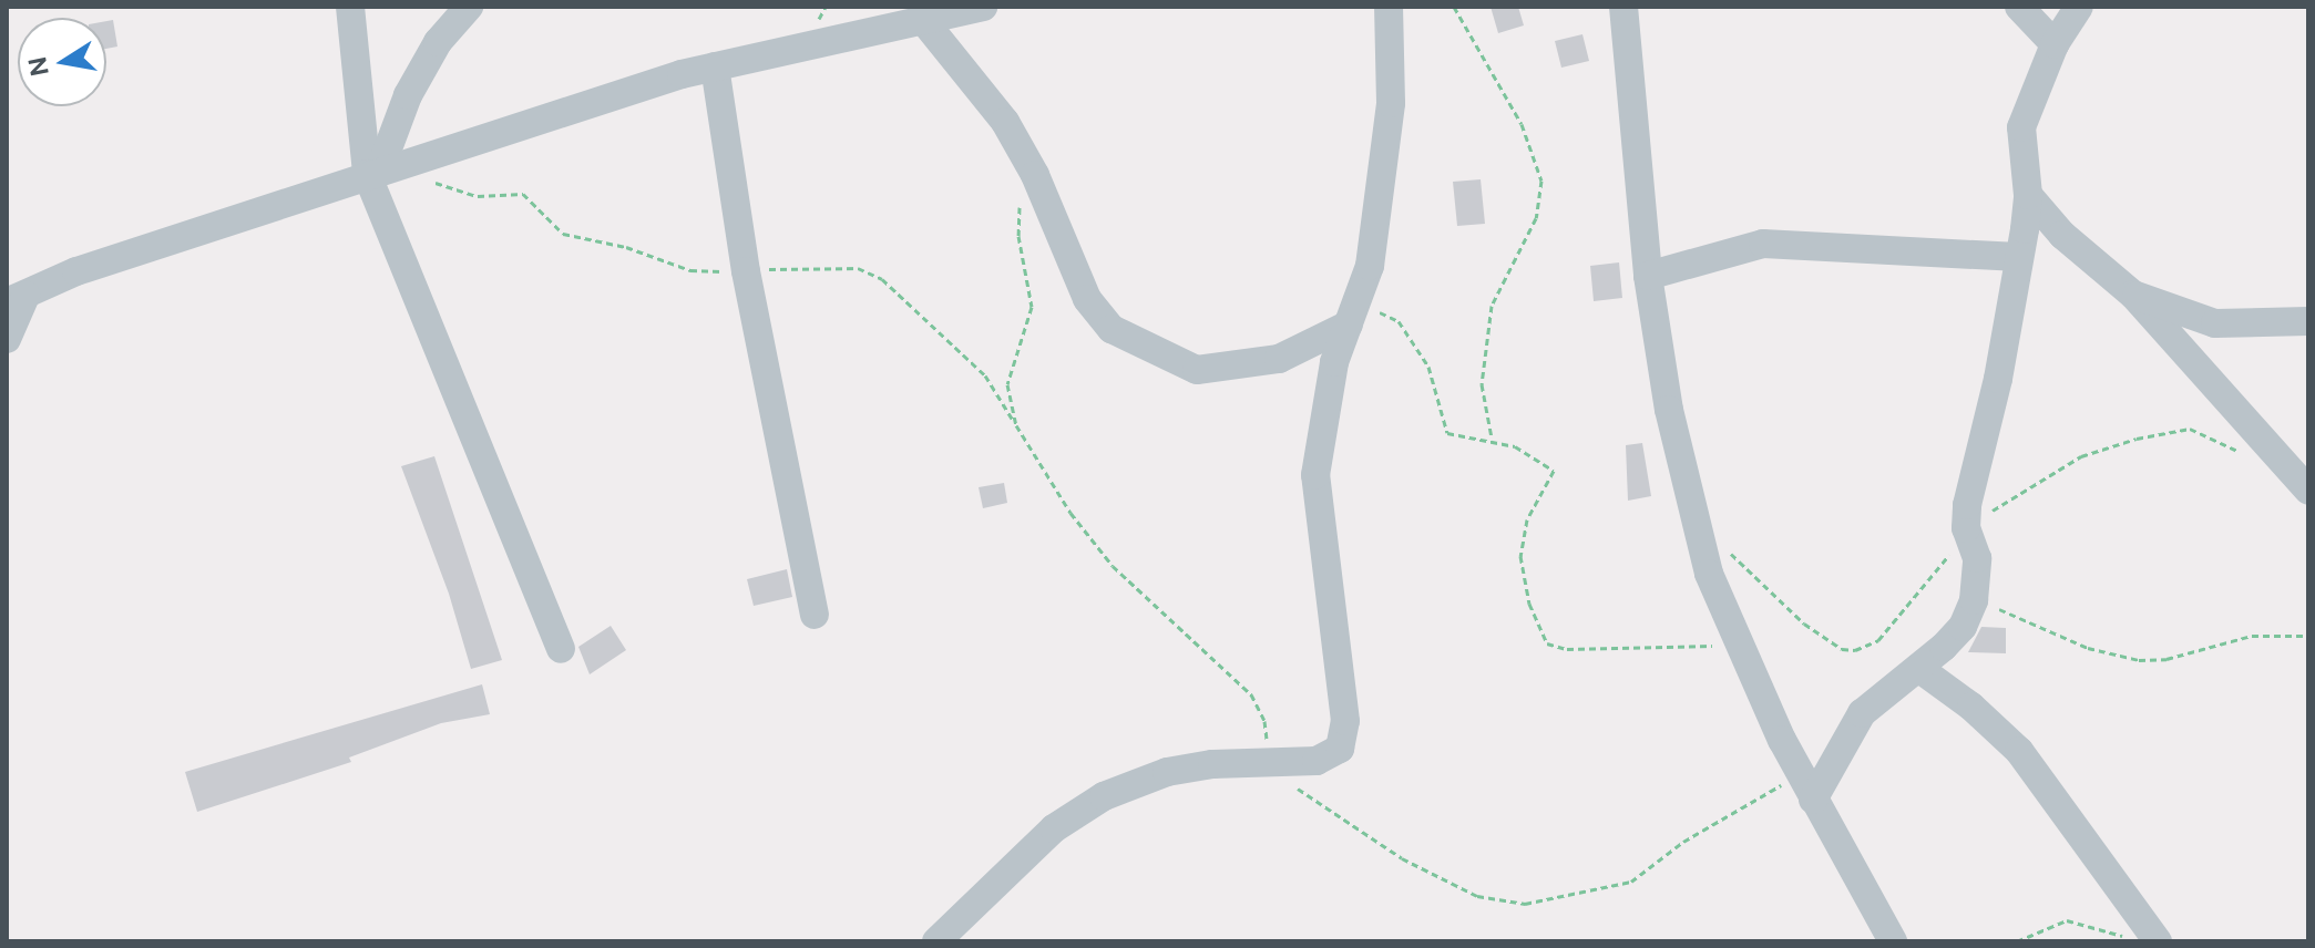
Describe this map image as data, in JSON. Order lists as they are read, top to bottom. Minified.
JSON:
{"north":"left"}
